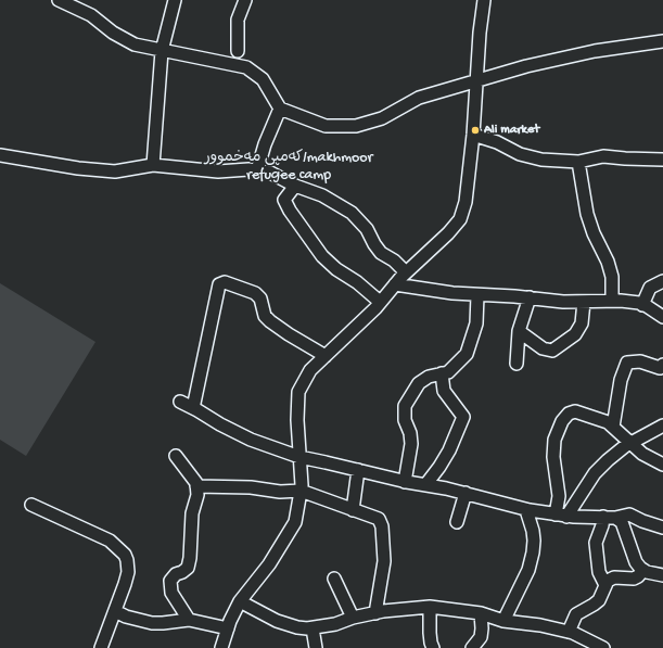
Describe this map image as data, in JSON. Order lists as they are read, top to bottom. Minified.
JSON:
{"districts":["کەمپی مەخموور/makhmoor refugee camp"],"places":["Ali market"]}
